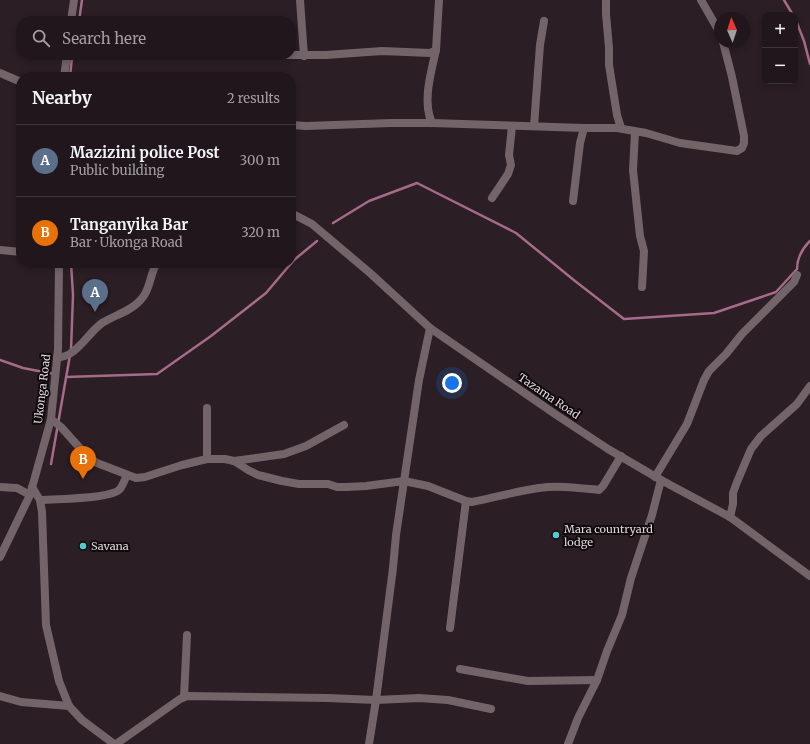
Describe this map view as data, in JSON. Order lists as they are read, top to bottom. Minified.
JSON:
{"streets":{"street":["Ukonga Road","Tazama Road"]},"places":["Mara countryard lodge","Savana"],"north":"top","page":{"map_buttons":["+","−"],"search":"Search here","heading":["Nearby","2 results"],"list":[{"mark":"A","name":"Mazizini police Post","note":"Public building","value":"300 m"},{"mark":"B","name":"Tanganyika Bar","note":"Bar · Ukonga Road","value":"320 m"}],"pins":["A","B"]}}
